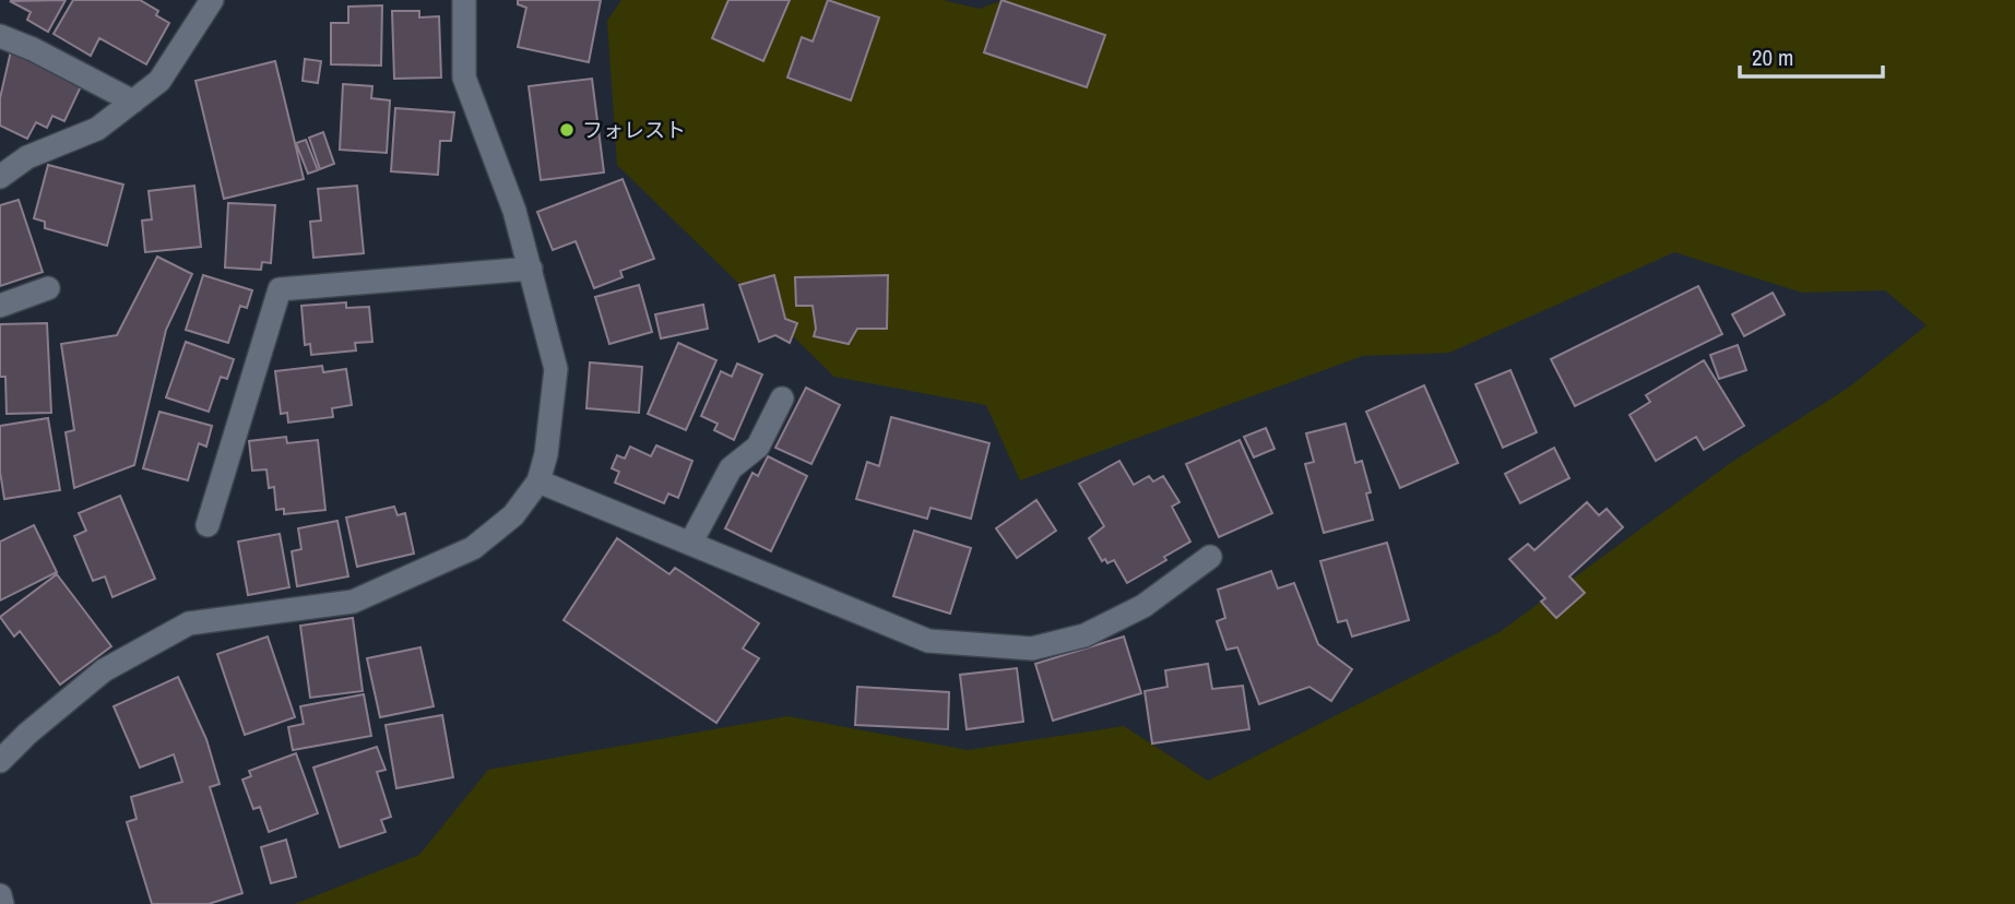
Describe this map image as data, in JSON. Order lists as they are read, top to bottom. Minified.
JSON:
{"places":["フォレスト"],"scale_bar":"20 m"}
